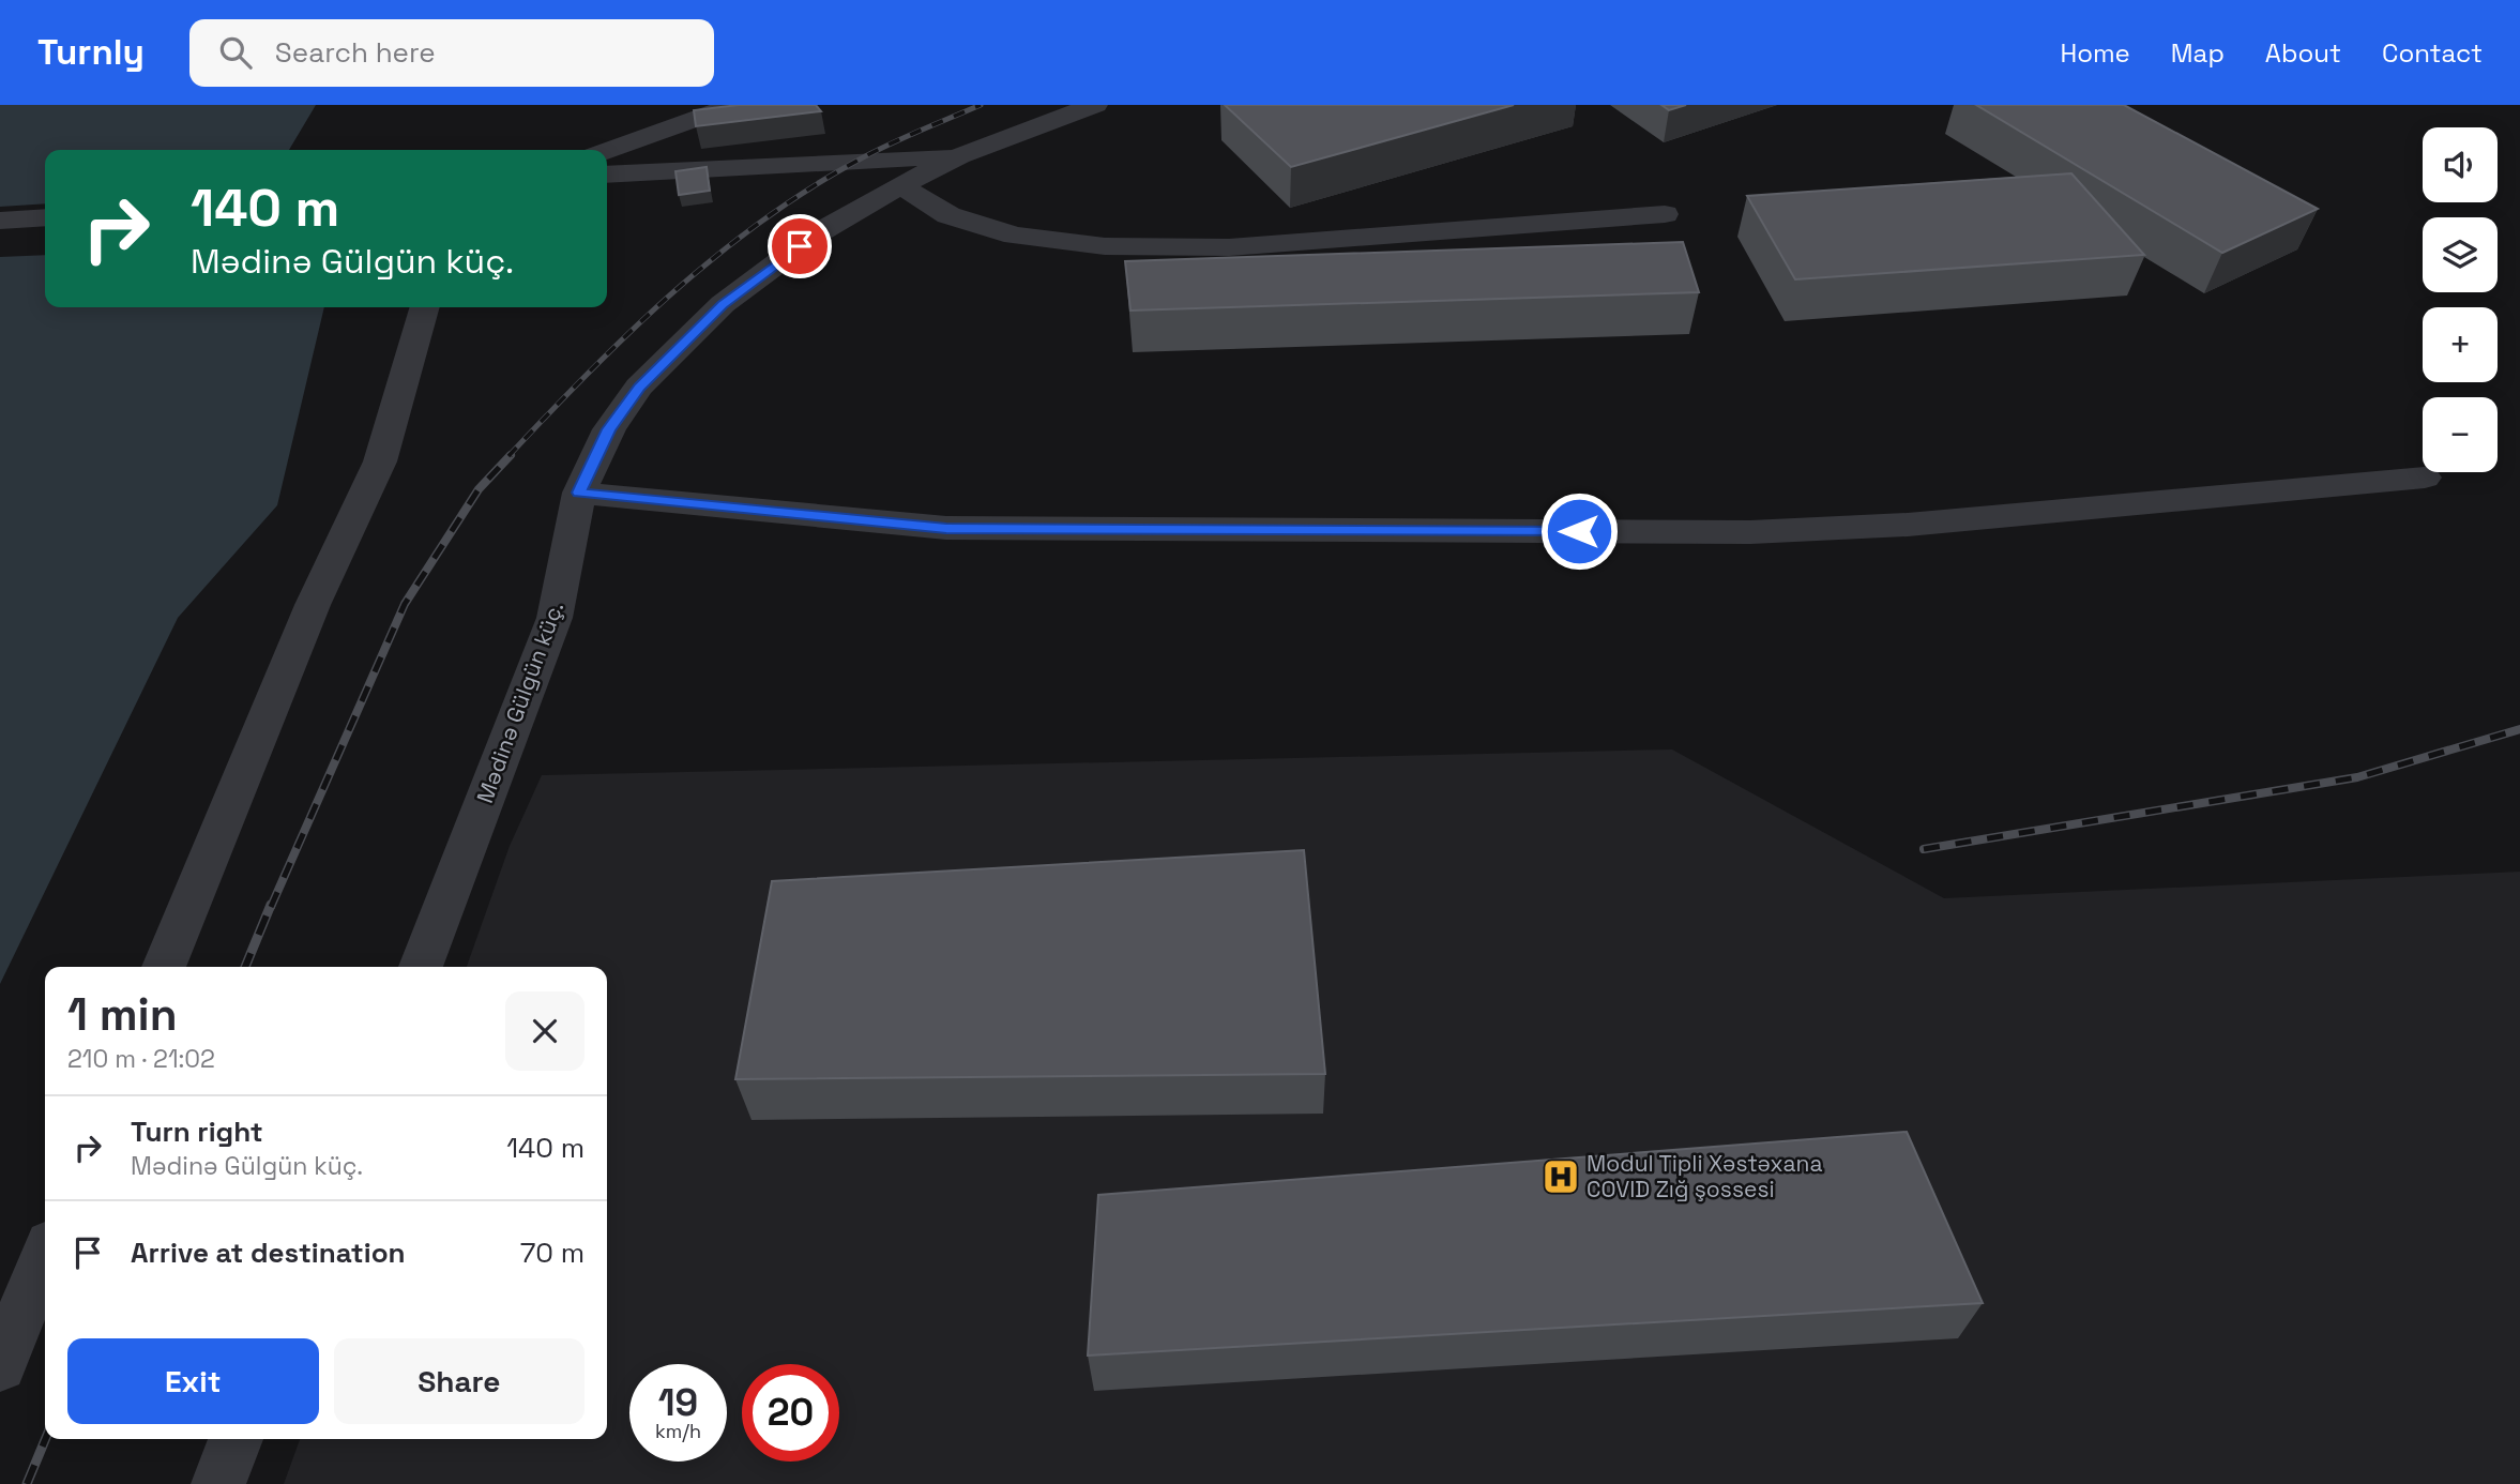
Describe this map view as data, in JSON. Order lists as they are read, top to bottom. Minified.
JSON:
{"streets":{"street":["Mədinə Gülgün küç."]},"places":{"hospital":["Modul Tipli Xəstəxana COVID Zığ şossesi"]},"page":{"header":"Turnly","search":"Search here","nav":["Home","Map","About","Contact"],"map_buttons":["+","−"],"turn":["140 m","Mədinə Gülgün küç."],"heading":["1 min","210 m · 21:02"],"list":[{"name":"Turn right","note":"Mədinə Gülgün küç.","value":"140 m"},{"name":"Arrive at destination","value":"70 m"}],"buttons":["Exit","Share"],"speed":"19 km/h","limit":"20"}}
